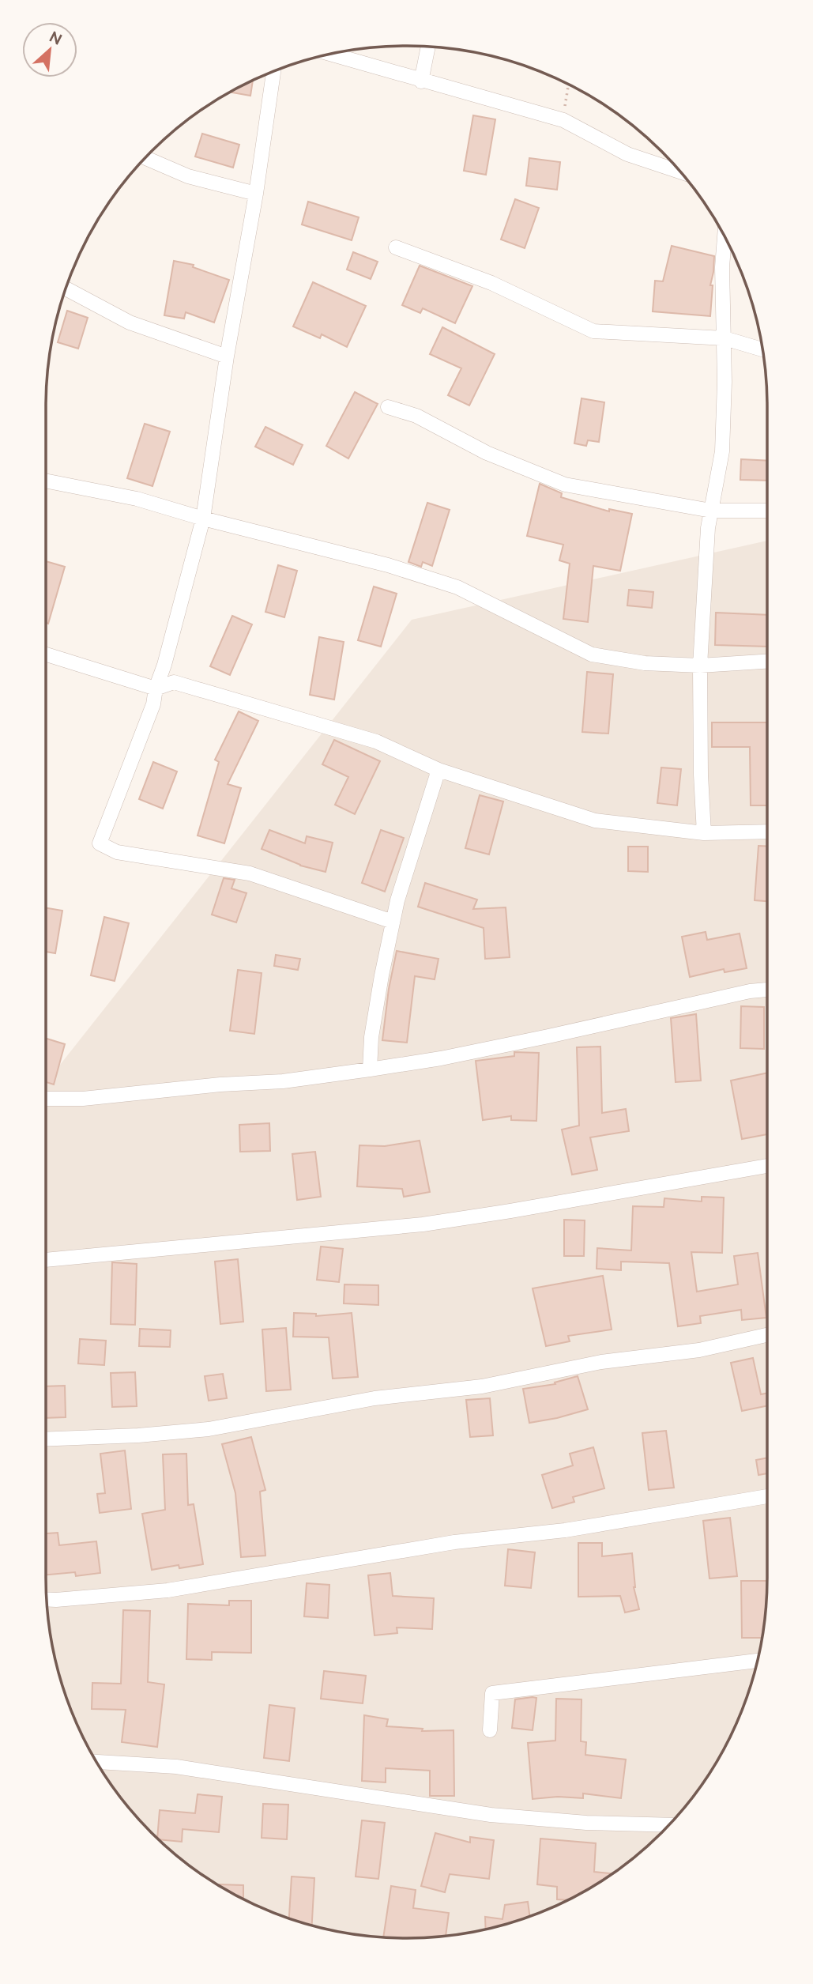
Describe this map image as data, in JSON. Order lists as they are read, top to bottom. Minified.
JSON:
{"north":"top right"}
